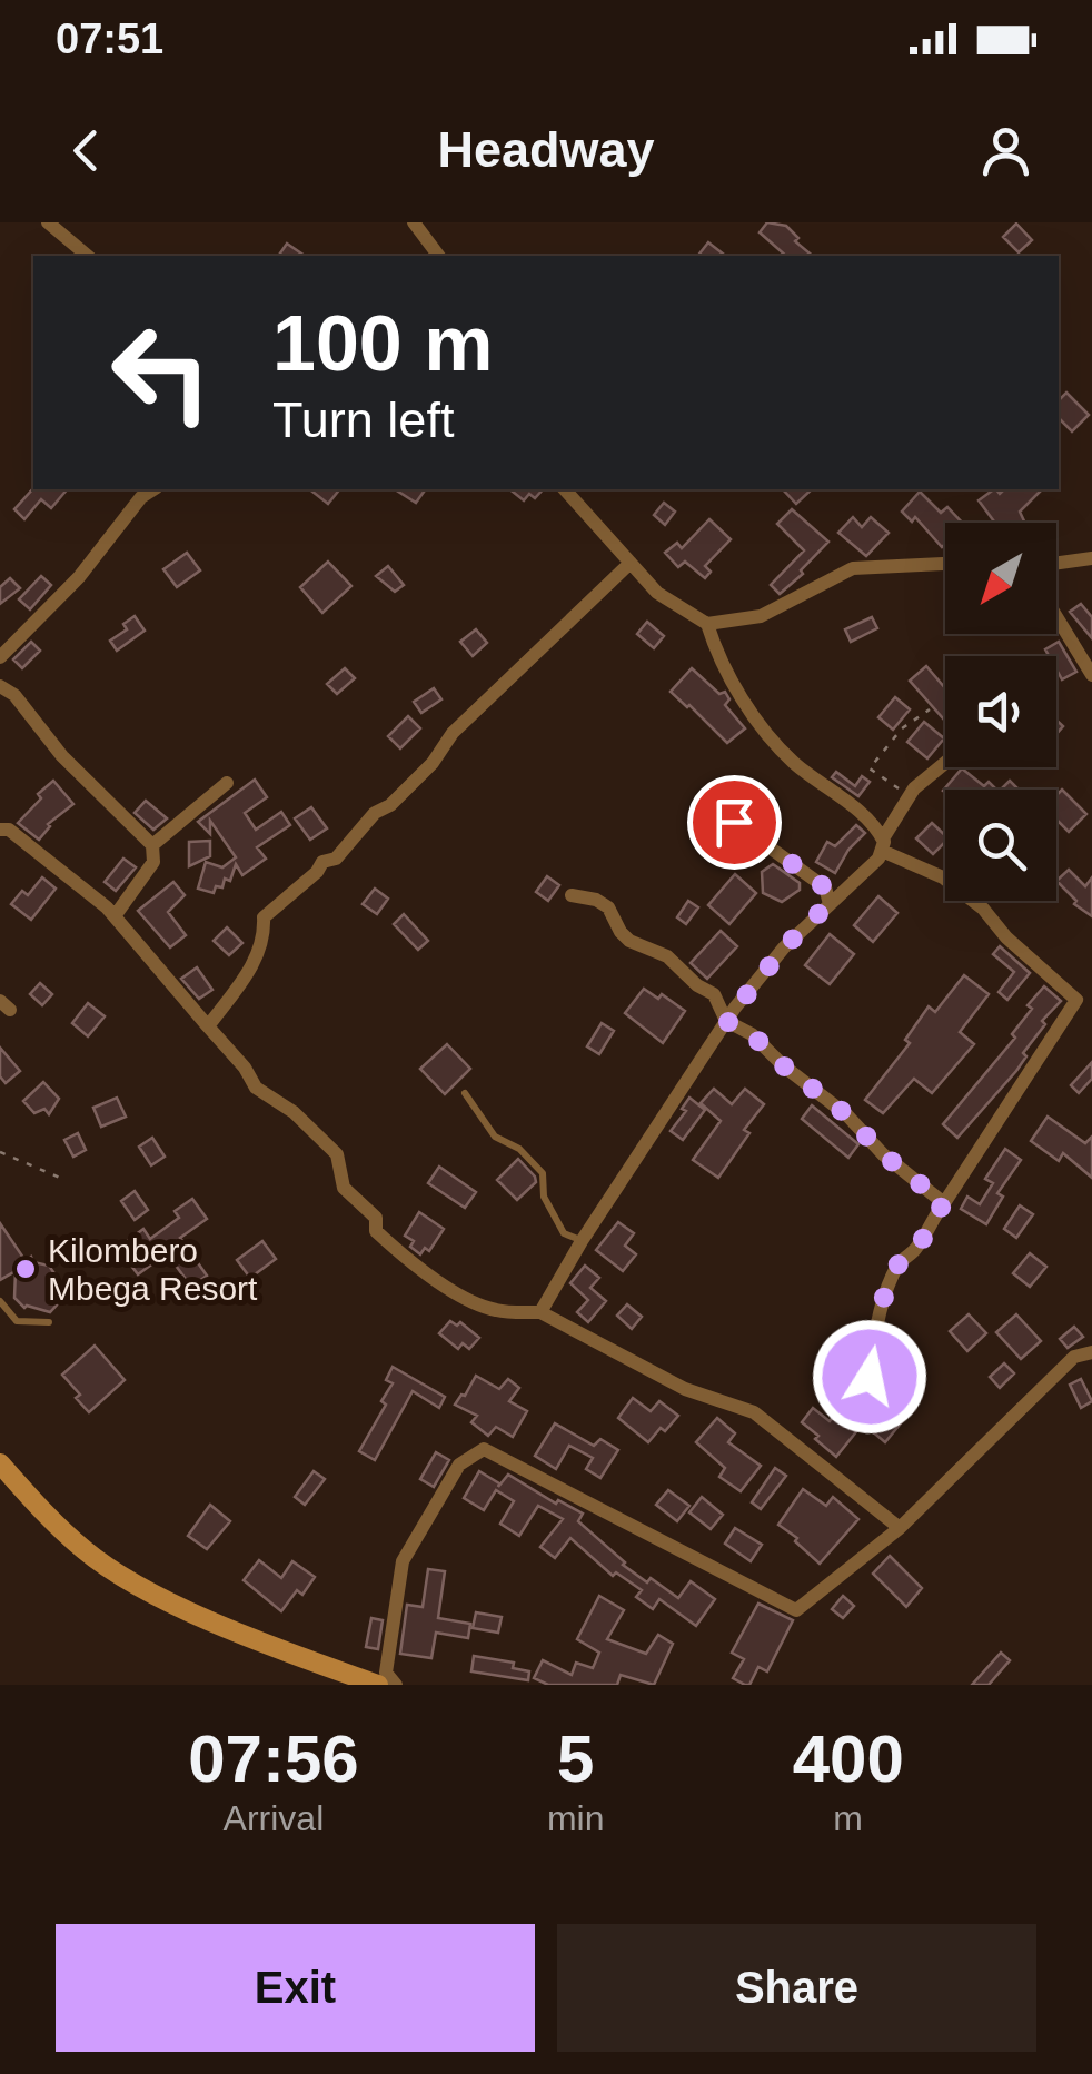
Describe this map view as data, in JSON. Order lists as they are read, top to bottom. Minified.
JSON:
{"places":["Kilombero Mbega Resort"],"north":"bottom left","page":{"status":"07:51","header":"Headway","turn":["100 m","Turn left"],"eta":["07:56","Arrival","5","min","400","m"],"buttons":["Exit","Share"]}}
